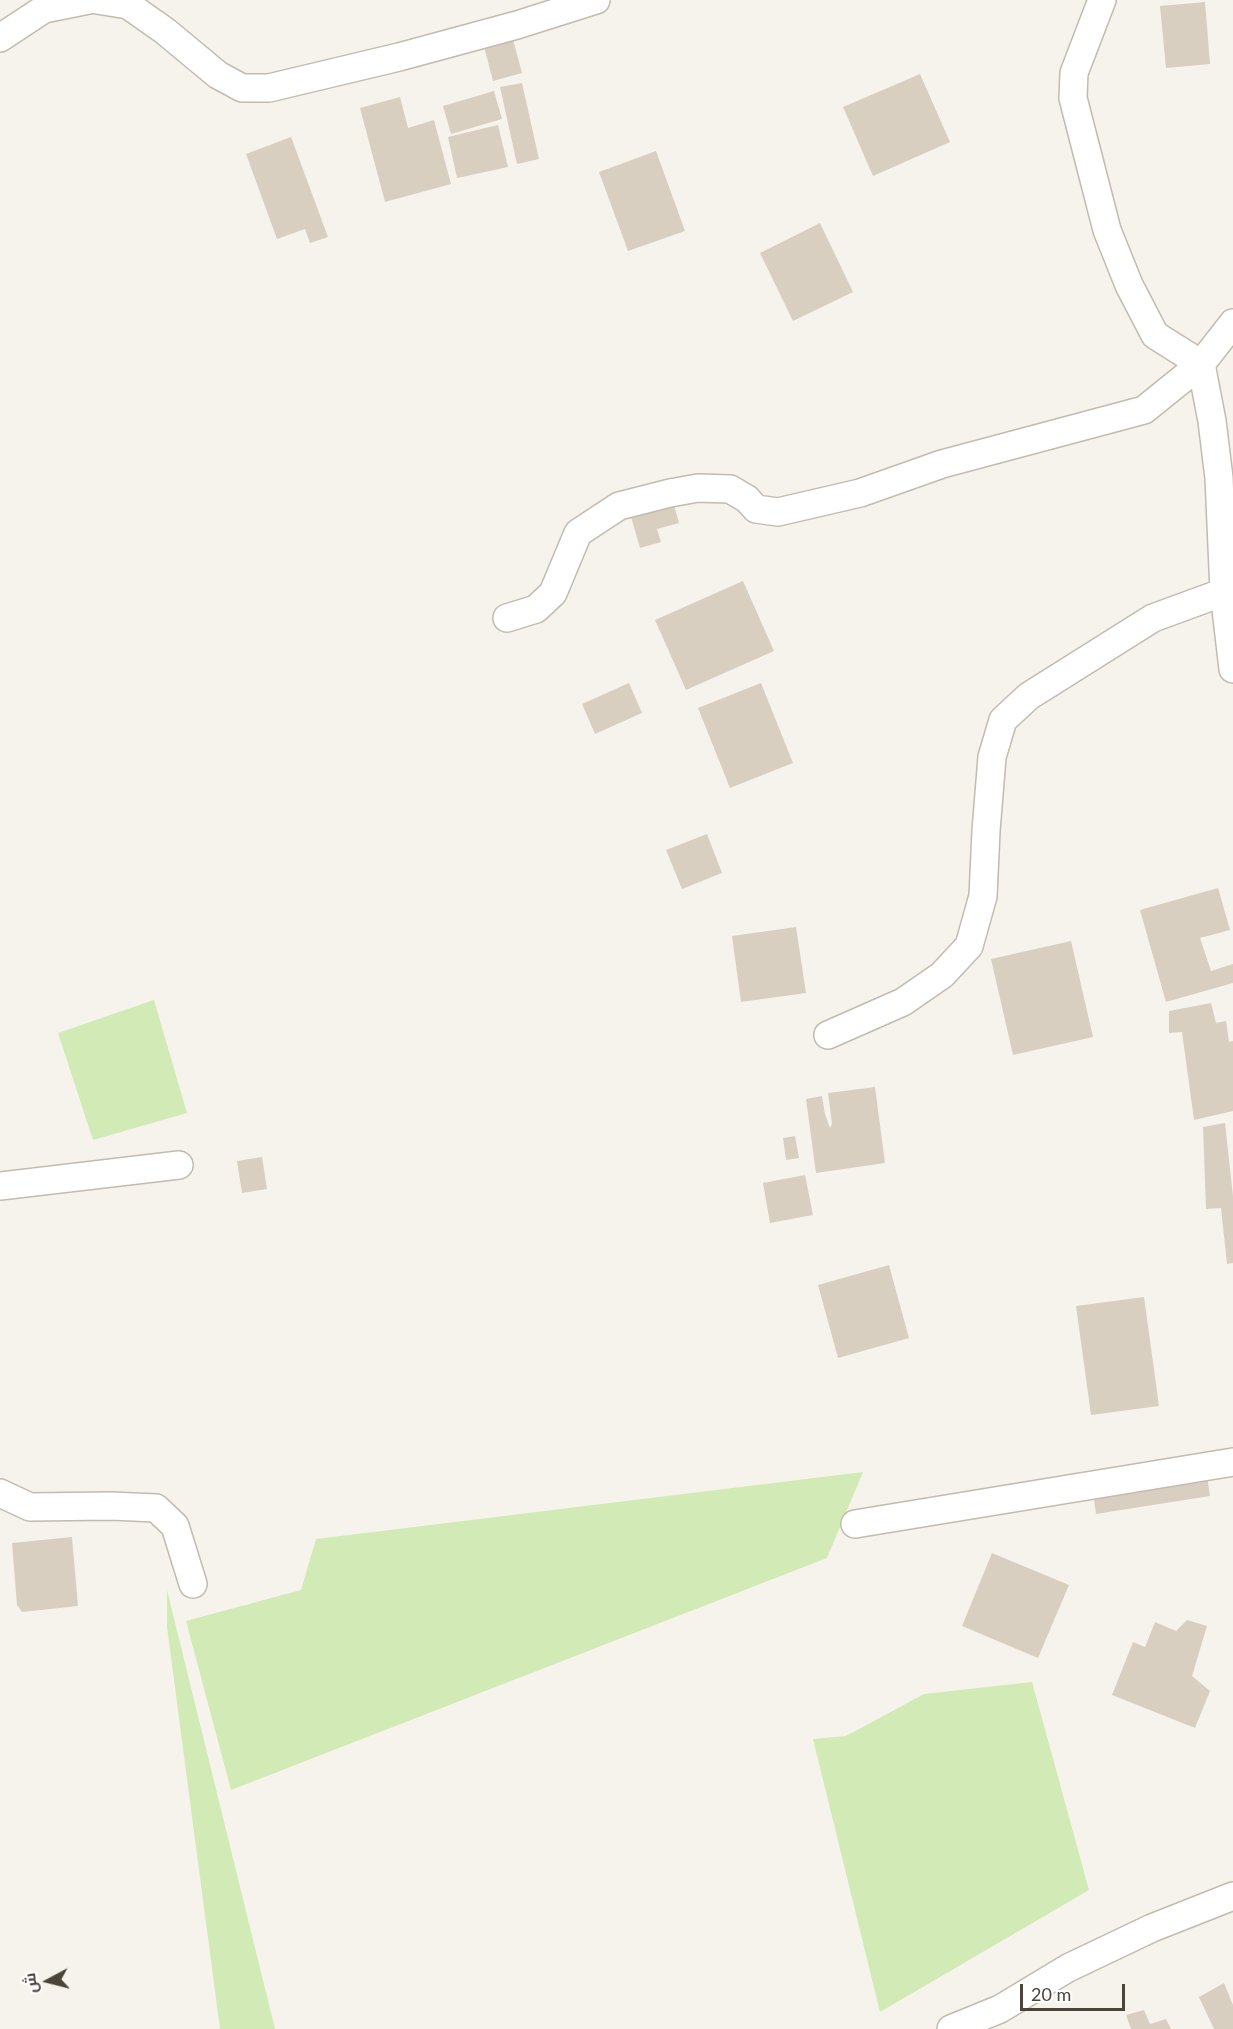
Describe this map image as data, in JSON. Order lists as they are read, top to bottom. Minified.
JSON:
{"scale_bar":"20 m","north":"left"}
